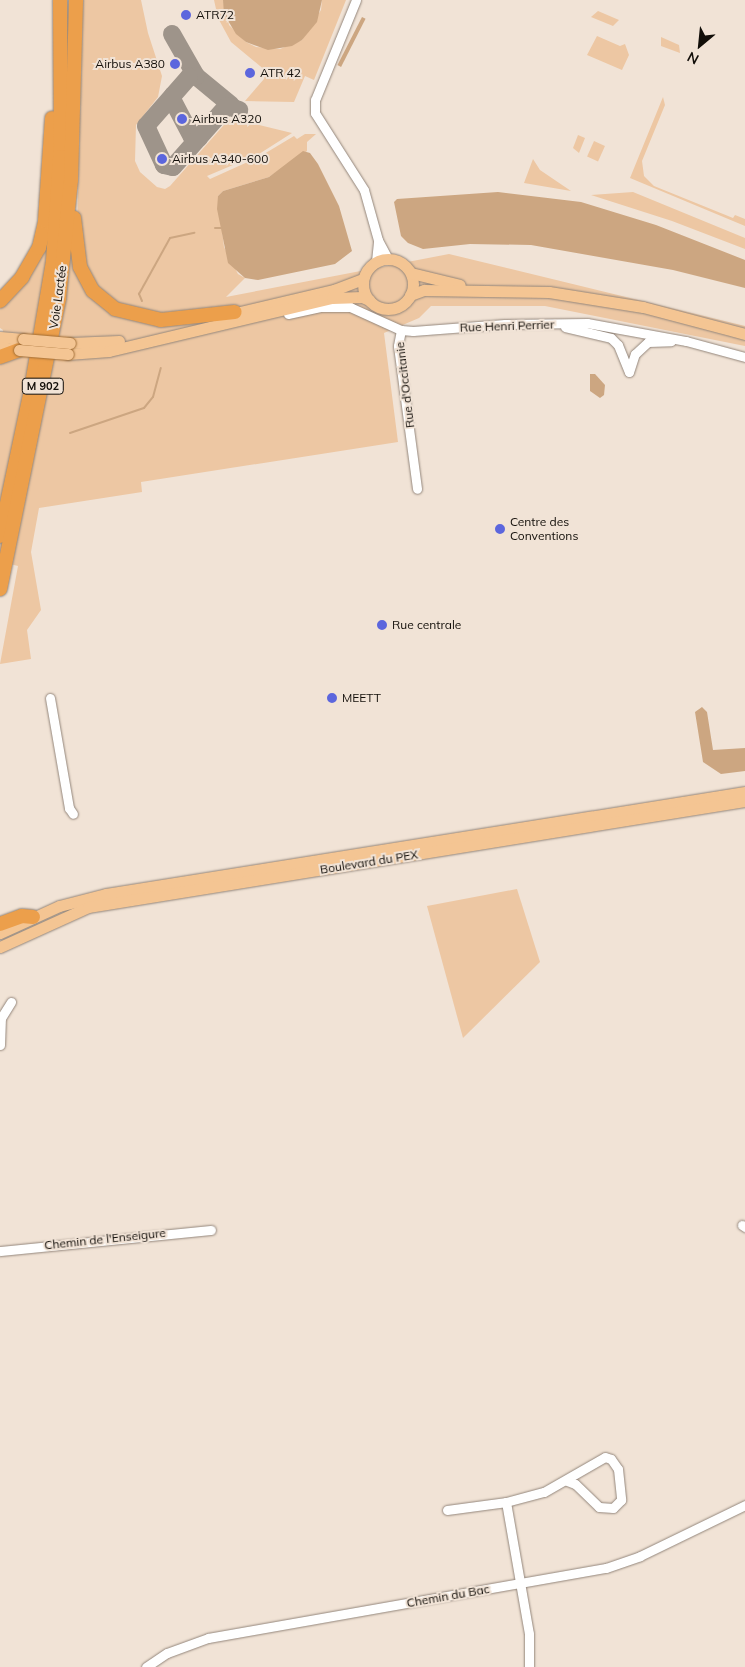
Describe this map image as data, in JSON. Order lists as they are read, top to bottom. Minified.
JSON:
{"streets":{"highway":["Voie Lactée","M 902"],"main road":["Boulevard du PEX"],"street":["Rue Henri Perrier","Rue d'Occitanie","Chemin de l'Enseigure","Chemin du Bac"]},"crossings":[["Rue Henri Perrier","Rue d'Occitanie"]],"places":["ATR72","Airbus A380","ATR 42","Airbus A320","Airbus A340-600","Centre des Conventions","Rue centrale","MEETT"],"north":"bottom left"}
